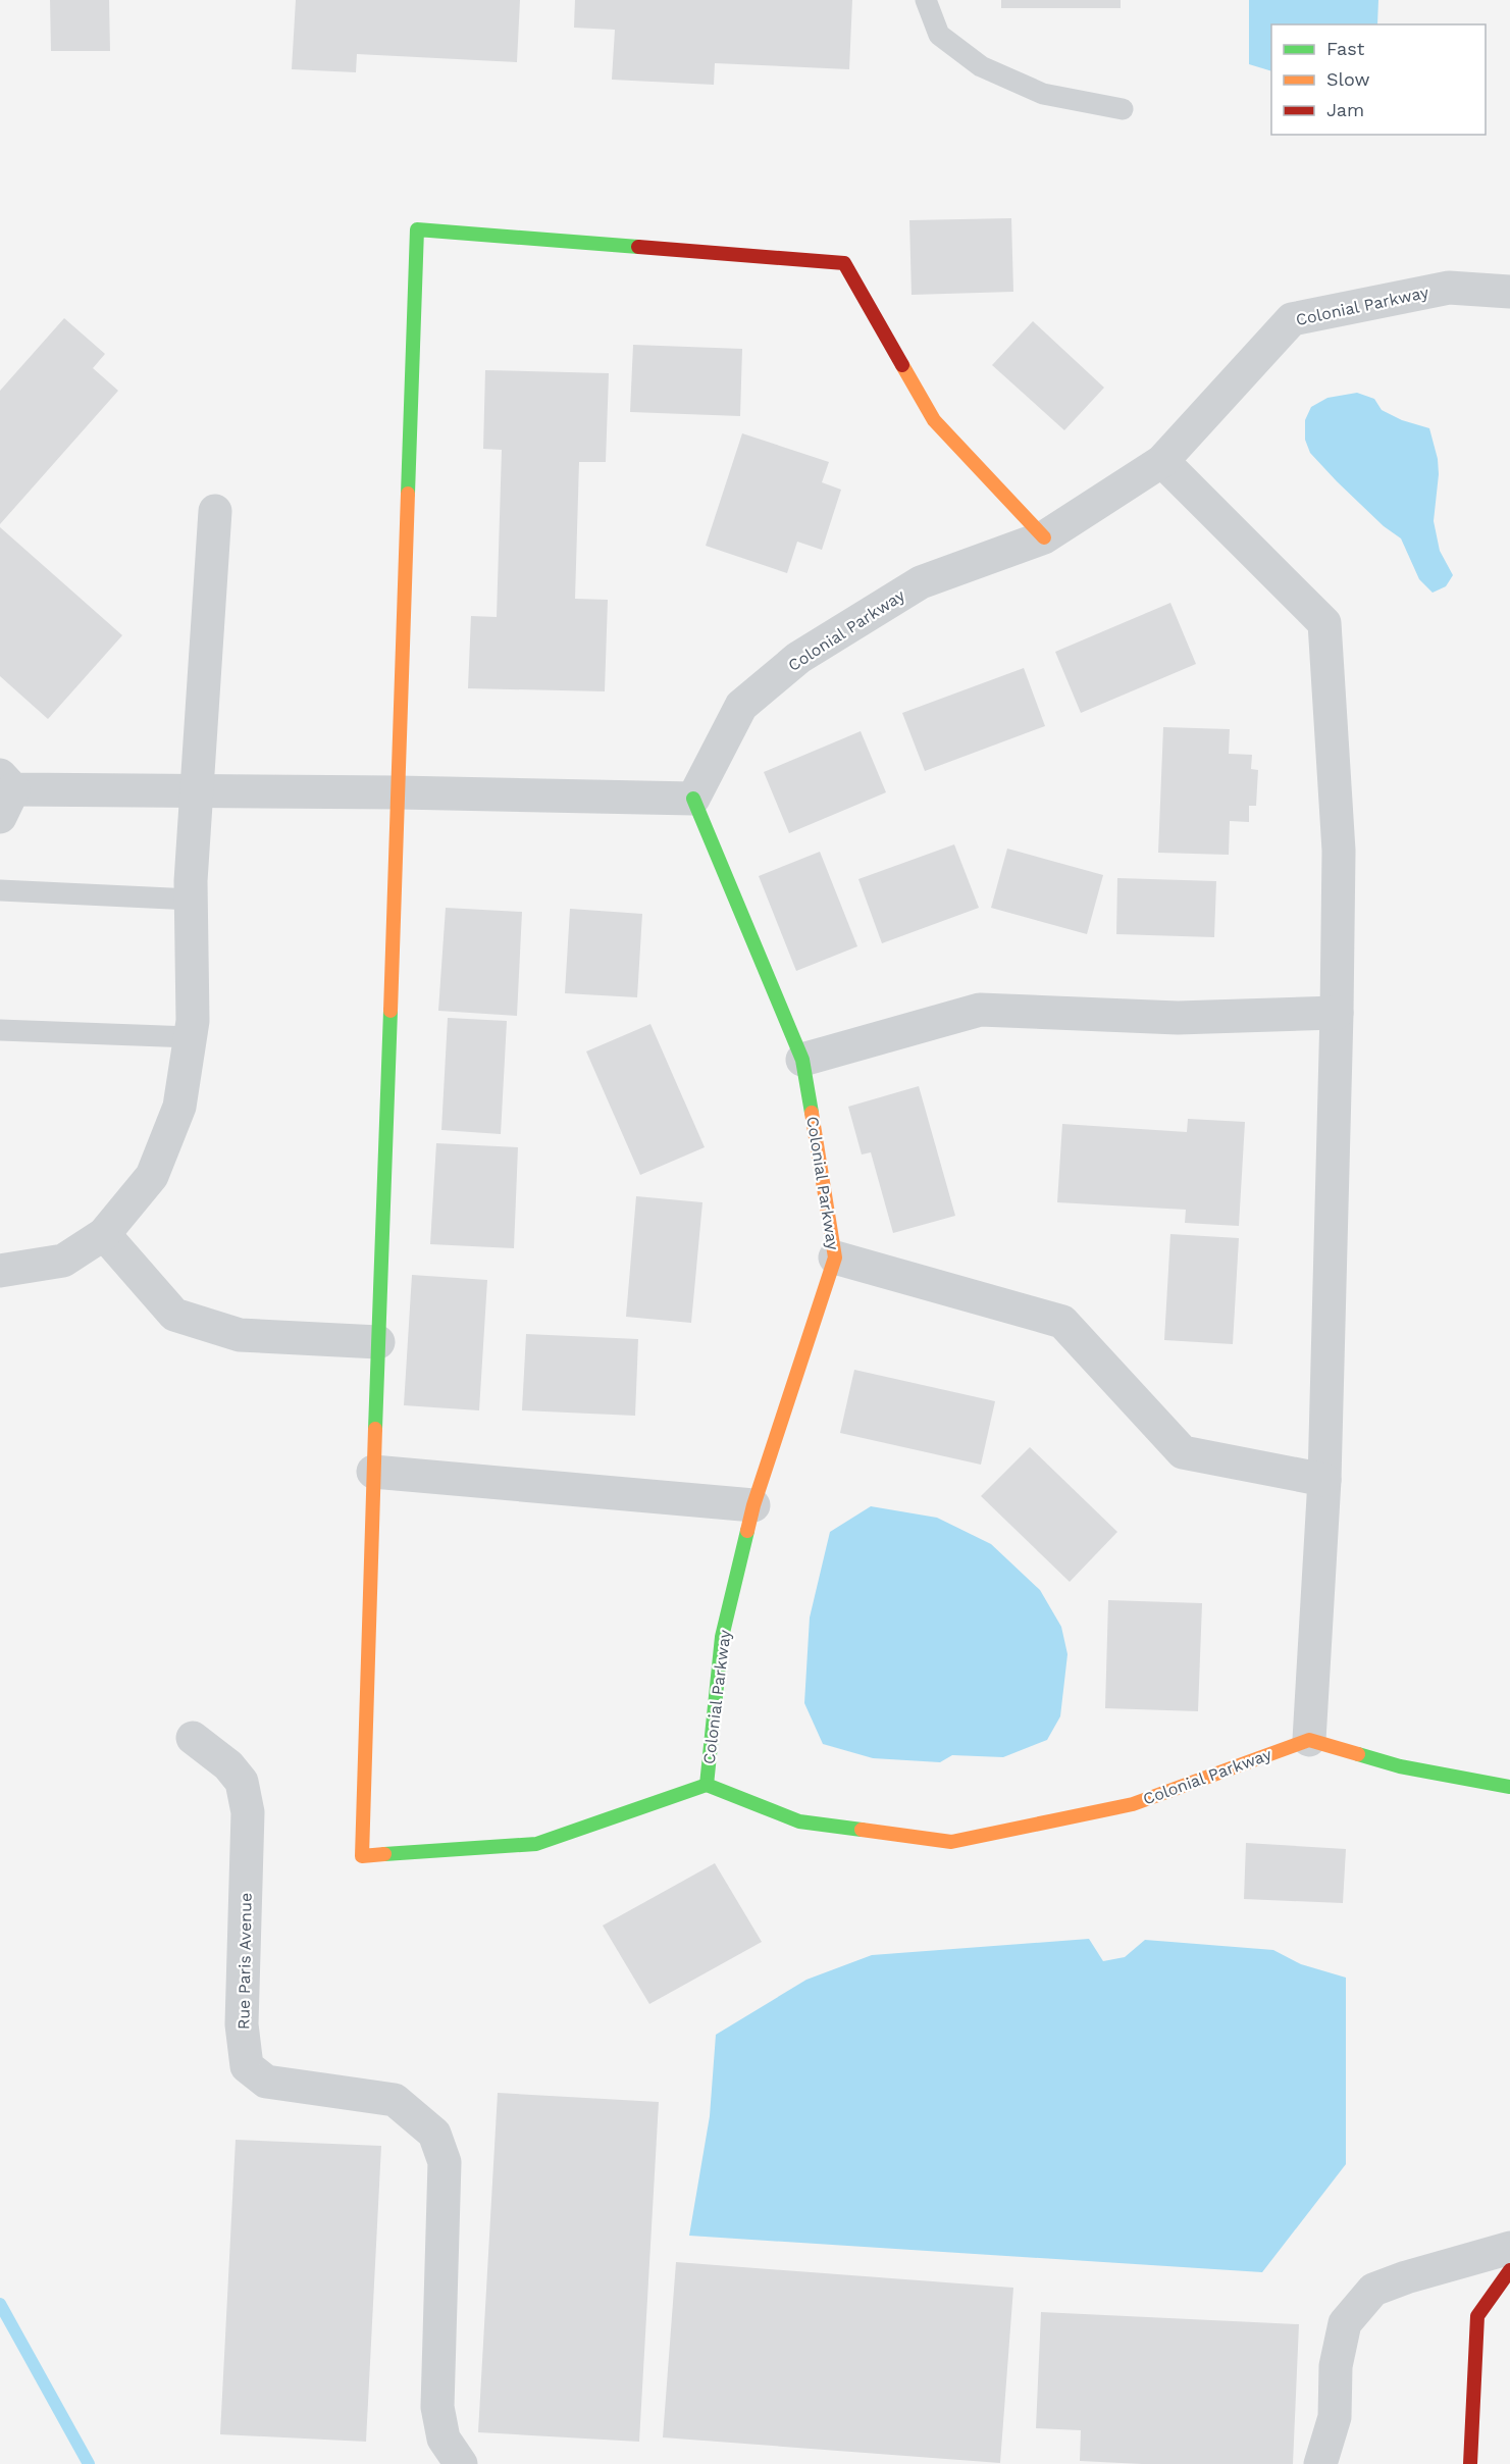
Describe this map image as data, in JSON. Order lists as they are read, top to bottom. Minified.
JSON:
{"streets":{"street":["Colonial Parkway","Rue Paris Avenue"]},"legend":["Fast","Slow","Jam"]}
